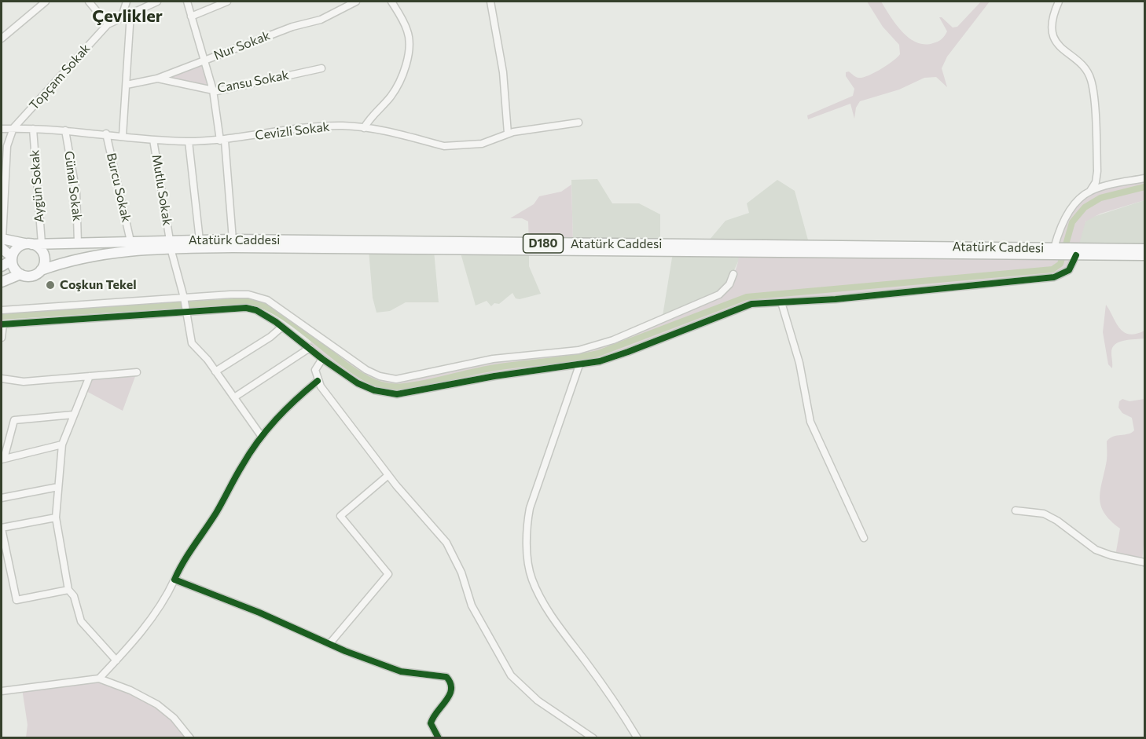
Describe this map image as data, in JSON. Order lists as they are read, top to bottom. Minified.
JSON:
{"streets":{"highway":["Atatürk Caddesi","D180"],"street":["Nur Sokak","Topçam Sokak","Cansu Sokak","Cevizli Sokak","Aygün Sokak","Günal Sokak","Burcu Sokak","Mutlu Sokak"]},"crossings":[["Nur Sokak","Cansu Sokak"],["Topçam Sokak","Cevizli Sokak"],["Cevizli Sokak","Aygün Sokak"],["Cevizli Sokak","Günal Sokak"],["Cevizli Sokak","Burcu Sokak"],["Cevizli Sokak","Mutlu Sokak"],["Aygün Sokak","Atatürk Caddesi"],["Günal Sokak","Atatürk Caddesi"],["Burcu Sokak","Atatürk Caddesi"],["Mutlu Sokak","Atatürk Caddesi"]],"districts":["Çevlikler"],"places":["Coşkun Tekel"]}
